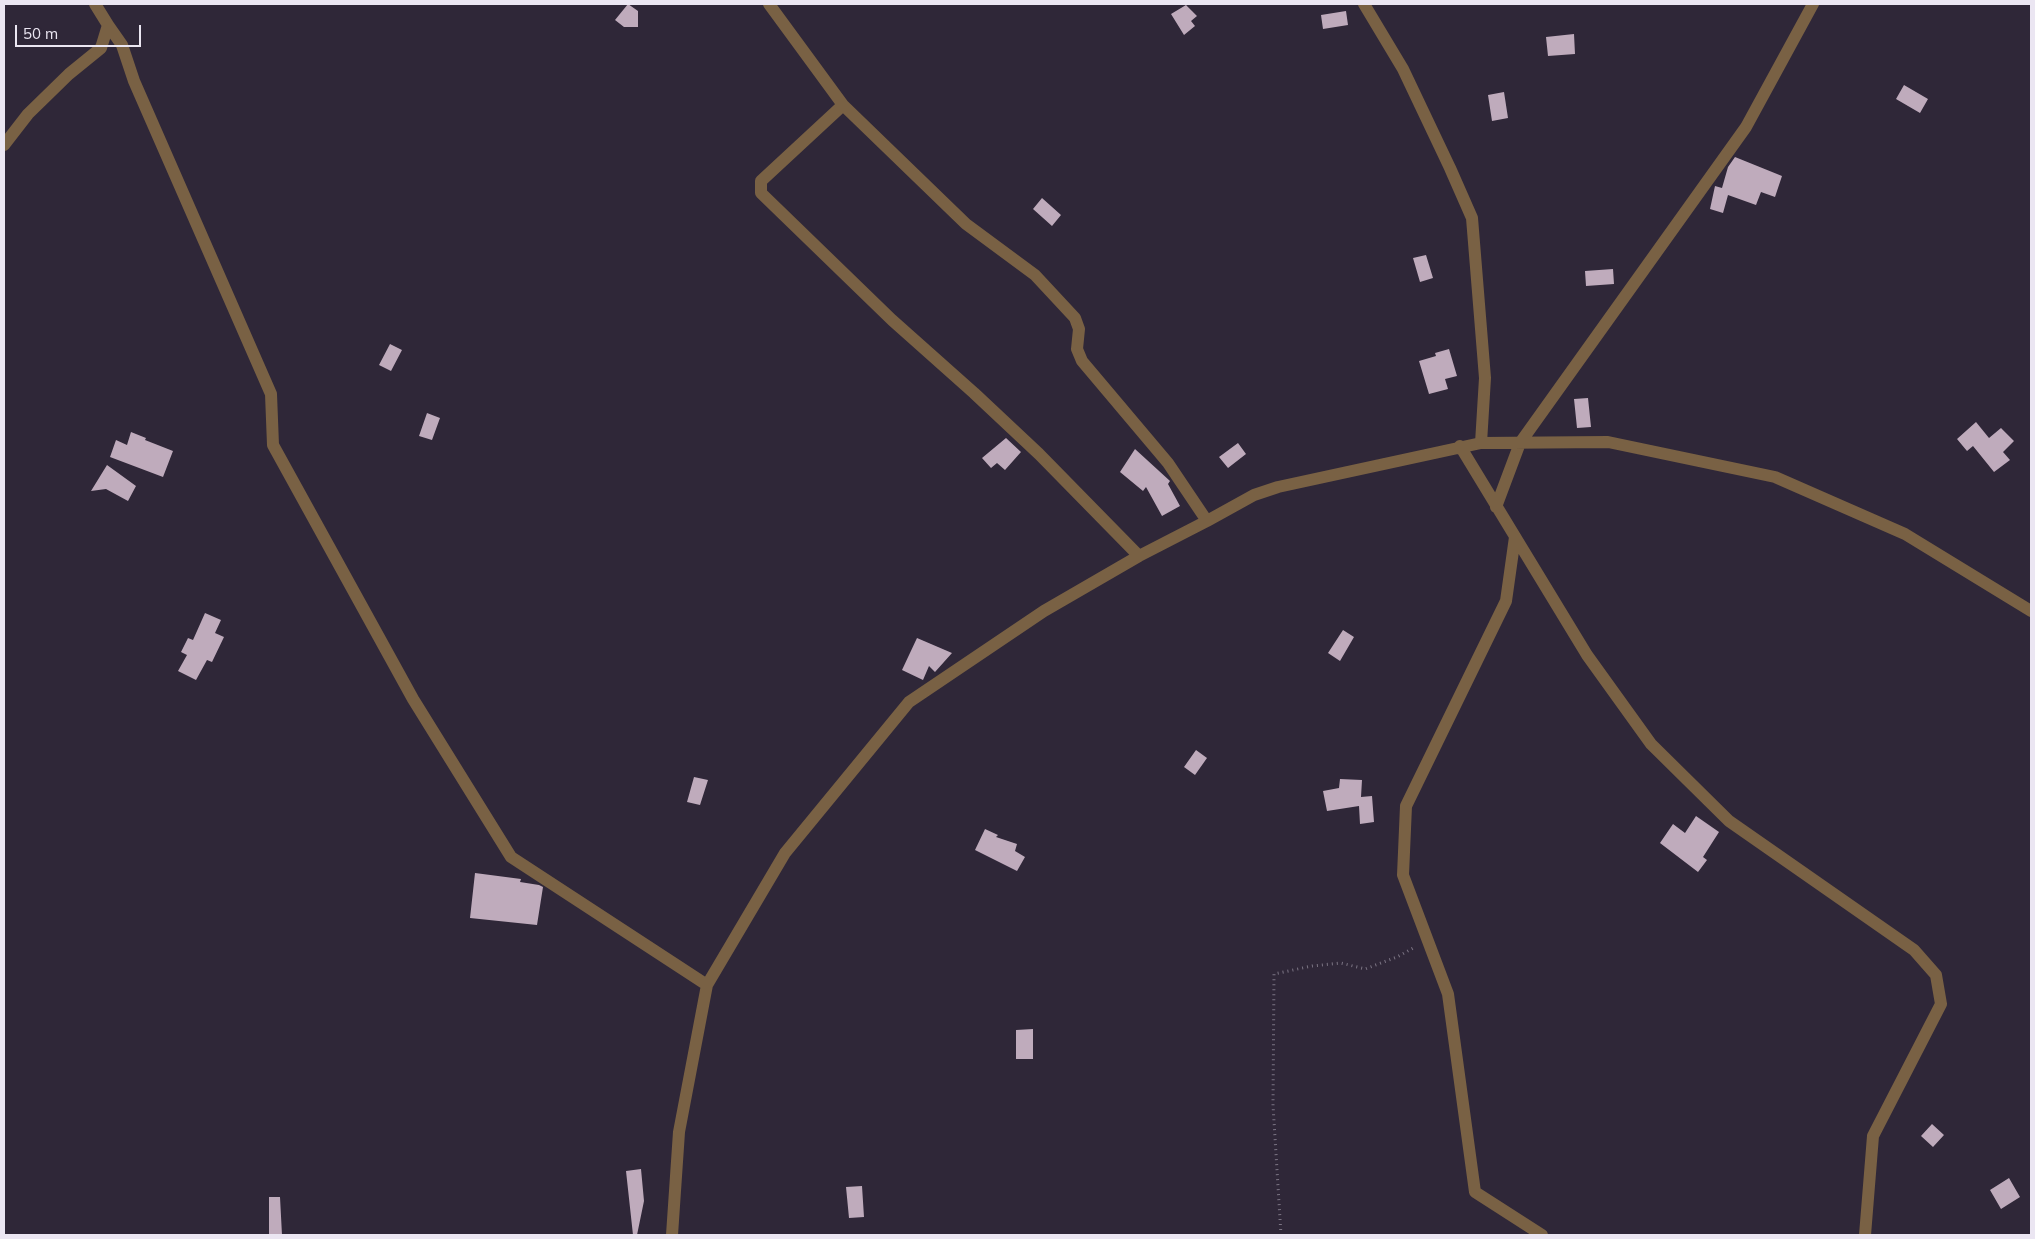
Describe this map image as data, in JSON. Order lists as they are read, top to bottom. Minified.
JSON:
{"scale_bar":"50 m"}
